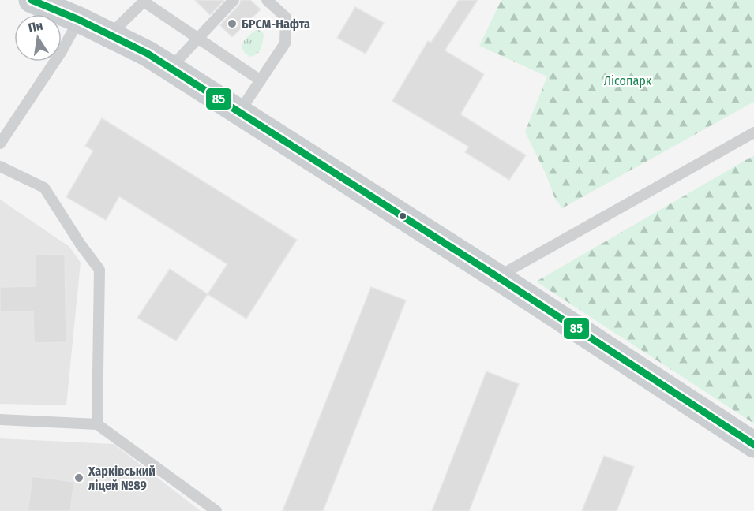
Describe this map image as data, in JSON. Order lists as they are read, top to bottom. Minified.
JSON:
{"parks":["Лісопарк"],"places":["БРСМ-Нафта","Харківський ліцей №89"],"lines":["transit line 85"],"north":"top"}
